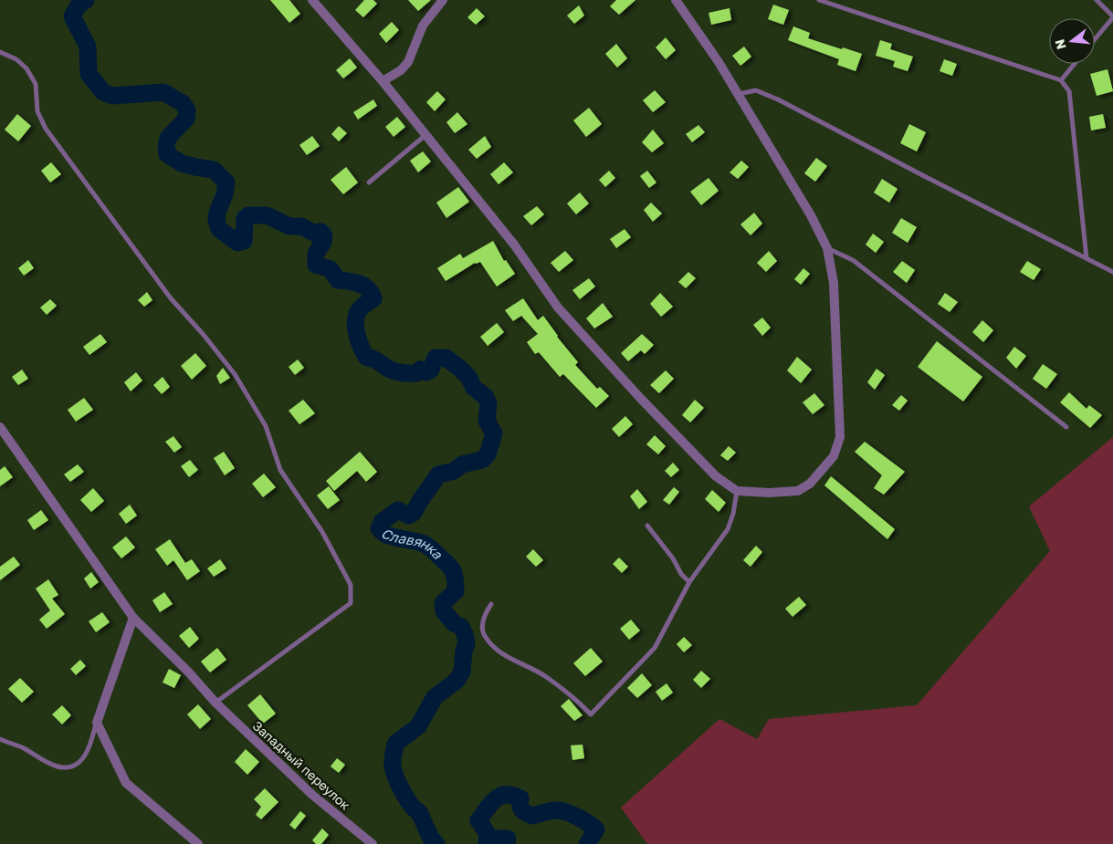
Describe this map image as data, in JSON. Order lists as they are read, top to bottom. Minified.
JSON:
{"streets":{"street":["Западный переулок"]},"water":["Славянка"],"north":"left"}
